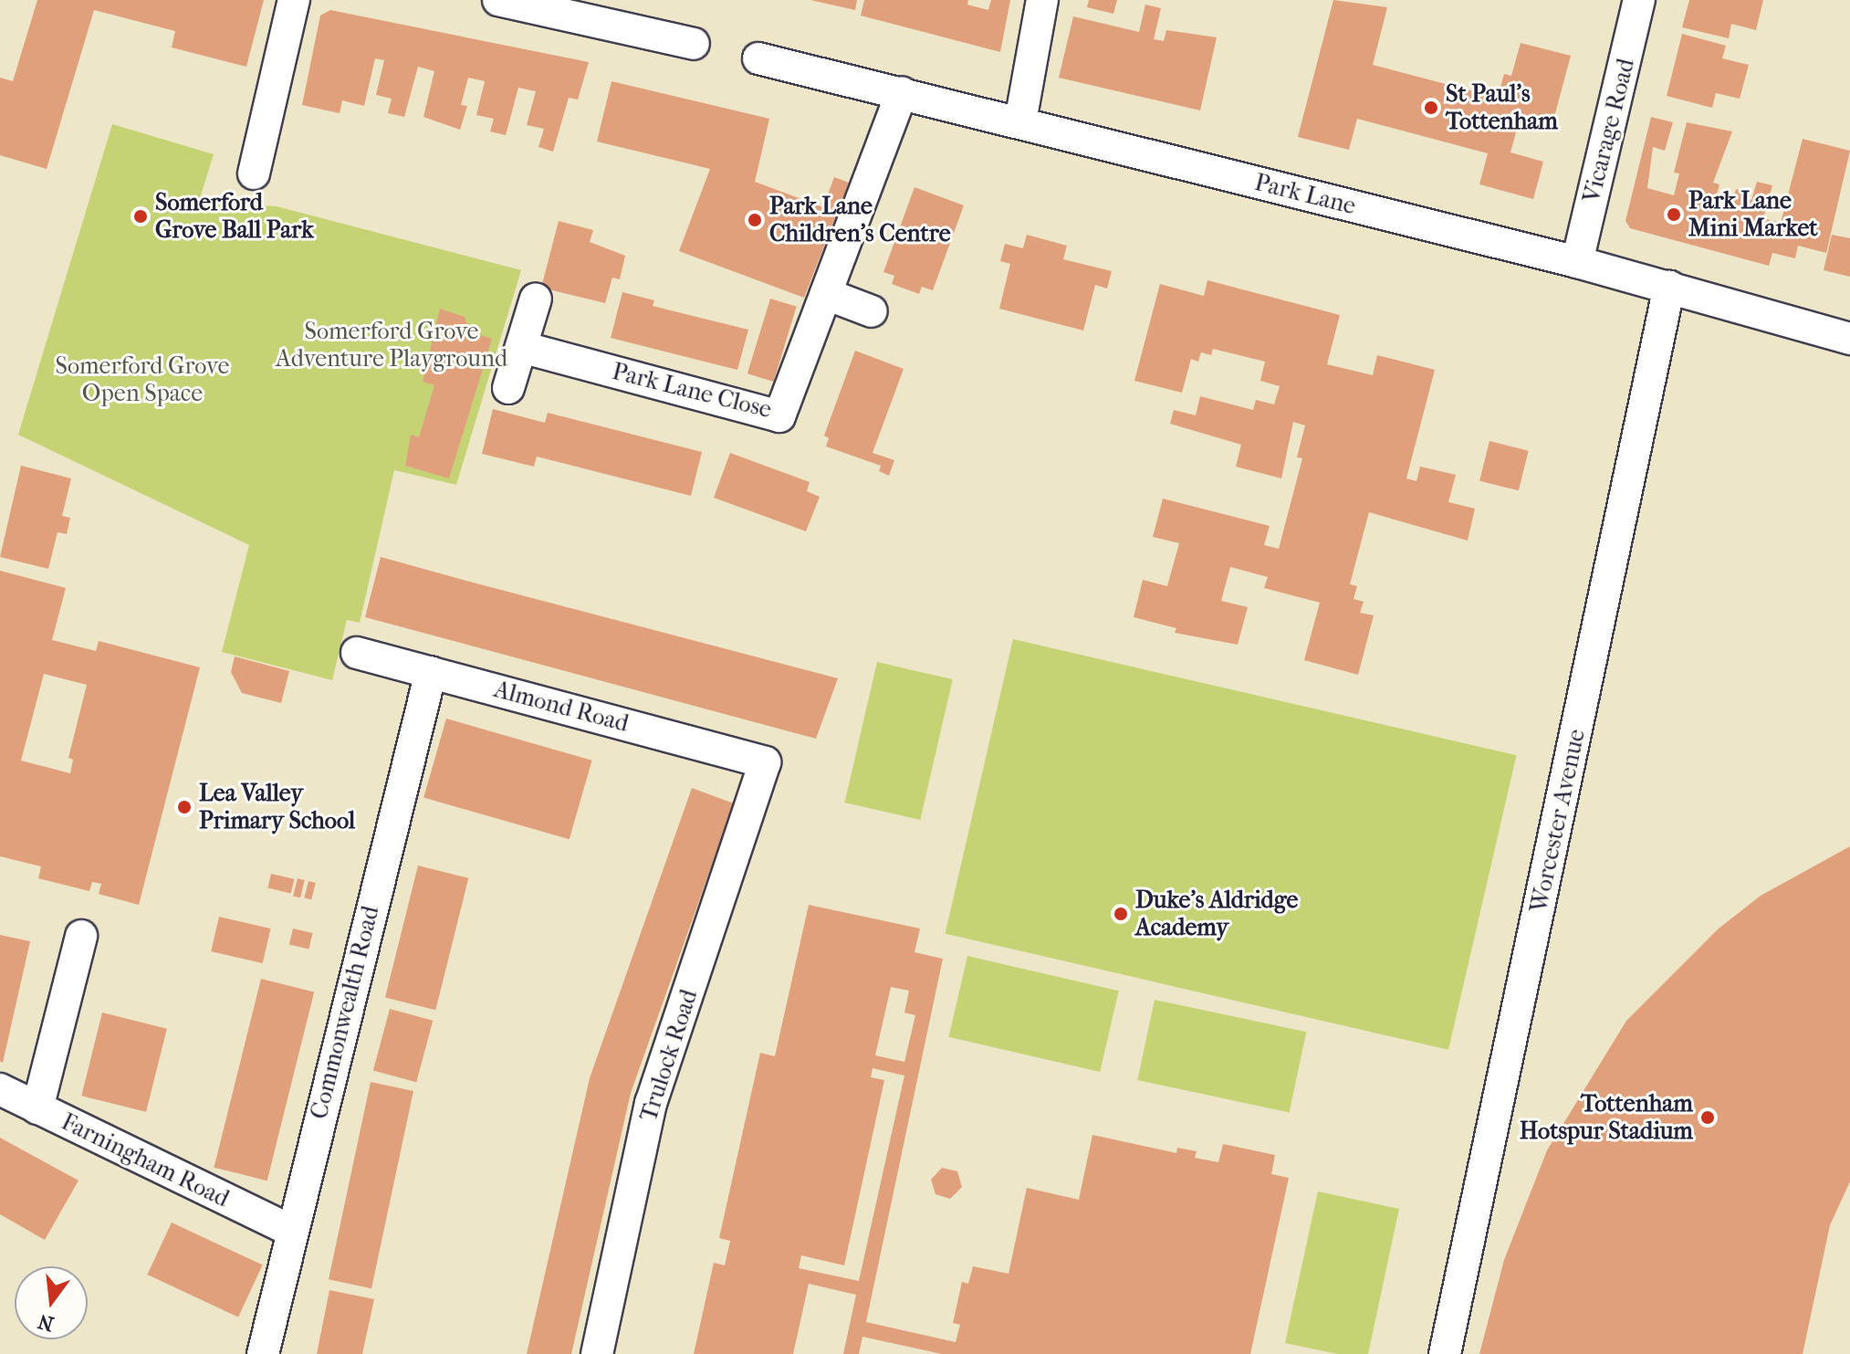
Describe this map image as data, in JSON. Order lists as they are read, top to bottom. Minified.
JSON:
{"streets":{"street":["Vicarage Road","Park Lane","Park Lane Close","Almond Road","Worcester Avenue","Commonwealth Road","Trulock Road","Farningham Road"]},"crossings":[["Vicarage Road","Park Lane"],["Park Lane","Park Lane Close"],["Park Lane","Worcester Avenue"],["Almond Road","Commonwealth Road"],["Almond Road","Trulock Road"],["Commonwealth Road","Farningham Road"]],"parks":["Somerford Grove Adventure Playground","Somerford Grove Open Space"],"places":["St Paul's Tottenham","Park Lane Mini Market","Somerford Grove Ball Park","Park Lane Children's Centre","Lea Valley Primary School","Duke's Aldridge Academy","Tottenham Hotspur Stadium"],"north":"bottom"}
